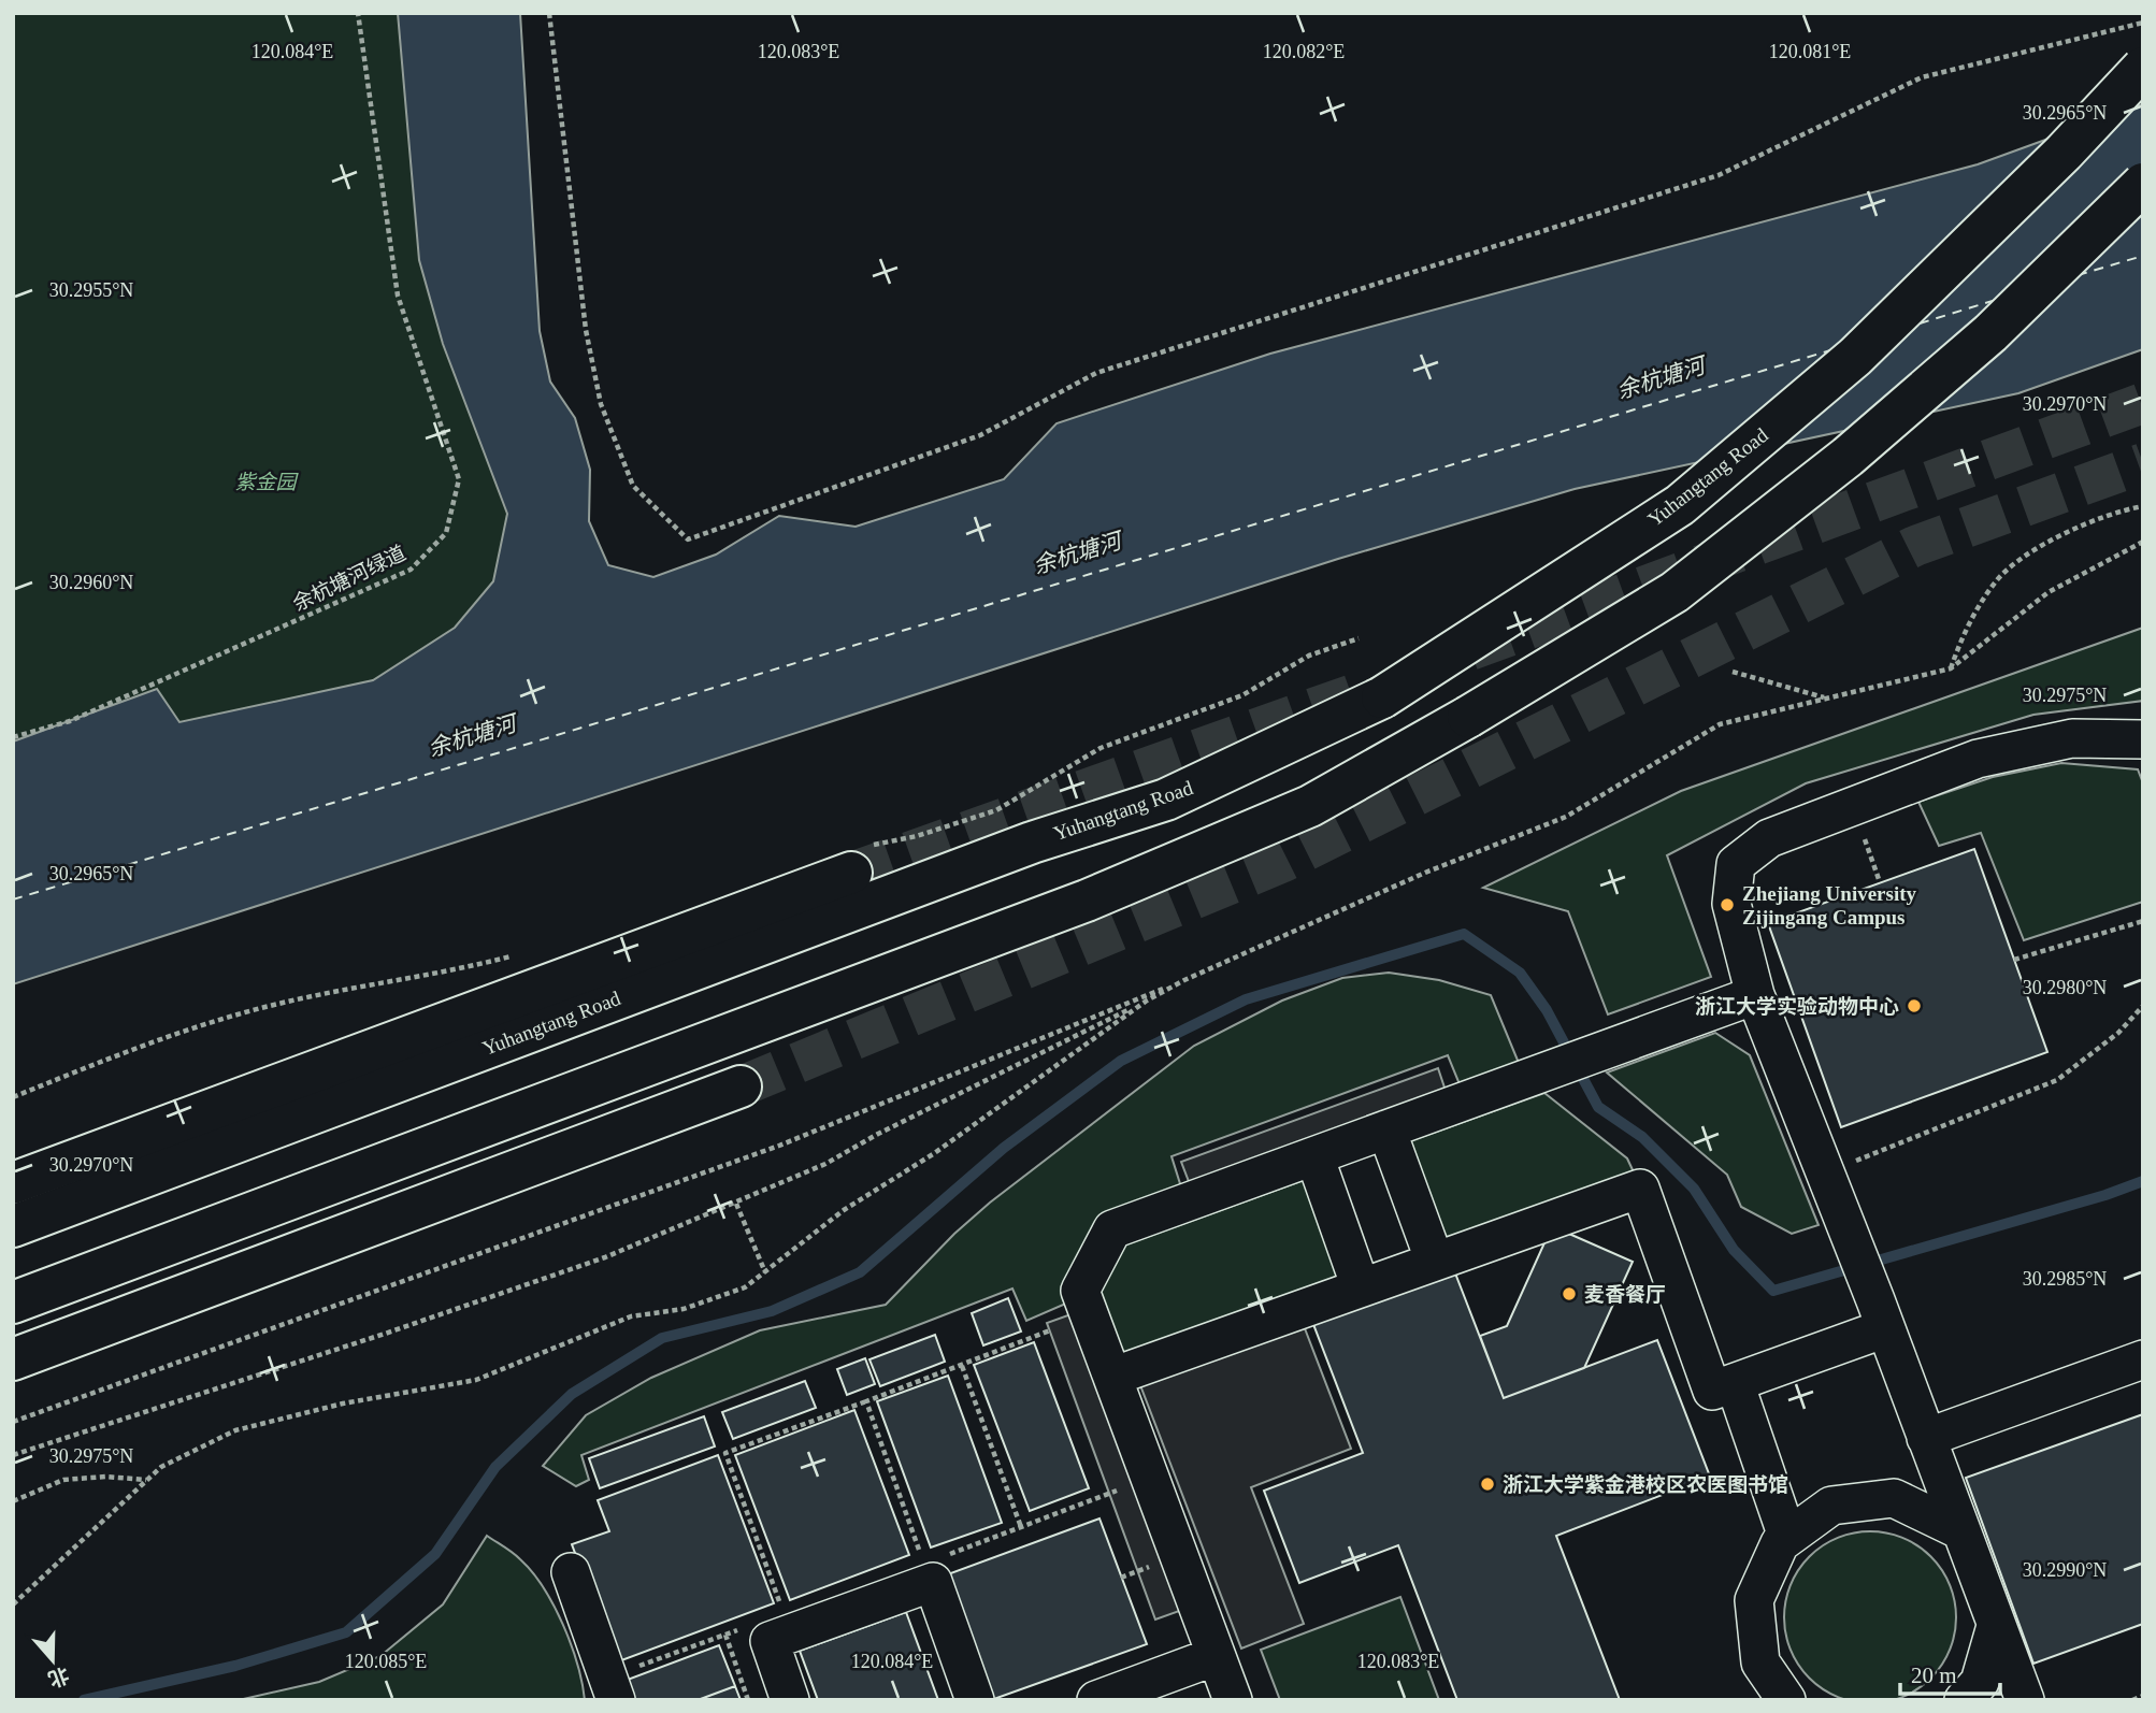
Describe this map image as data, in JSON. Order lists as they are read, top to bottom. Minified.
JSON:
{"streets":{"main road":["Yuhangtang Road"],"path":["余杭塘河绿道"]},"water":["余杭塘河"],"parks":["紫金园"],"places":["Zhejiang University Zijingang Campus","浙江大学实验动物中心","麦香餐厅","浙江大学紫金港校区农医图书馆"],"scale_bar":"20 m","north":"bottom","coordinates":["120.081°E","120.084°E","120.083°E","120.082°E","30.2965°N","30.2955°N","30.2970°N","30.2960°N","30.2975°N","30.2980°N","30.2985°N","30.2990°N","120.085°E"]}
